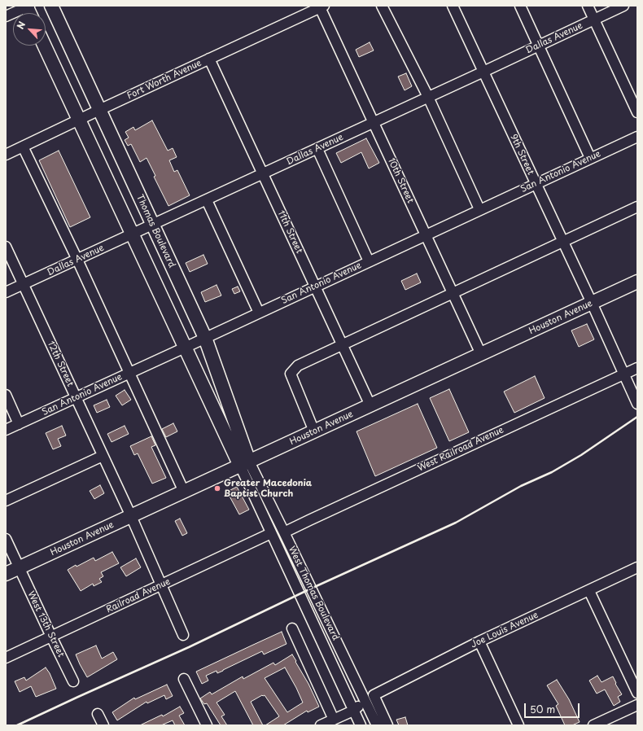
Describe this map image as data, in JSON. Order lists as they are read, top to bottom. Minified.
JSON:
{"streets":{"main road":["Thomas Boulevard","Houston Avenue"],"street":["Dallas Avenue","Fort Worth Avenue","9th Street","San Antonio Avenue","10th Street","11th Street","12th Street","West Railroad Avenue","West Thomas Boulevard","Railroad Avenue","West 13th Street","Joe Louis Avenue"]},"crossings":[["Dallas Avenue","9th Street"],["Dallas Avenue","10th Street"],["Dallas Avenue","Thomas Boulevard"],["Dallas Avenue","11th Street"],["Dallas Avenue","12th Street"],["Fort Worth Avenue","10th Street"],["Fort Worth Avenue","Thomas Boulevard"],["Fort Worth Avenue","11th Street"],["9th Street","San Antonio Avenue"],["9th Street","Houston Avenue"],["9th Street","West Railroad Avenue"],["San Antonio Avenue","10th Street"],["San Antonio Avenue","Thomas Boulevard"],["San Antonio Avenue","11th Street"],["San Antonio Avenue","12th Street"],["10th Street","Houston Avenue"],["Thomas Boulevard","Houston Avenue"],["Thomas Boulevard","West Thomas Boulevard"],["11th Street","Houston Avenue"],["Houston Avenue","12th Street"],["Houston Avenue","West Thomas Boulevard"],["Houston Avenue","West 13th Street"],["12th Street","Railroad Avenue"],["West Railroad Avenue","West Thomas Boulevard"],["West Thomas Boulevard","Railroad Avenue"],["Railroad Avenue","West 13th Street"]],"places":["Greater Macedonia Baptist Church"],"scale_bar":"50 m","north":"top left"}
